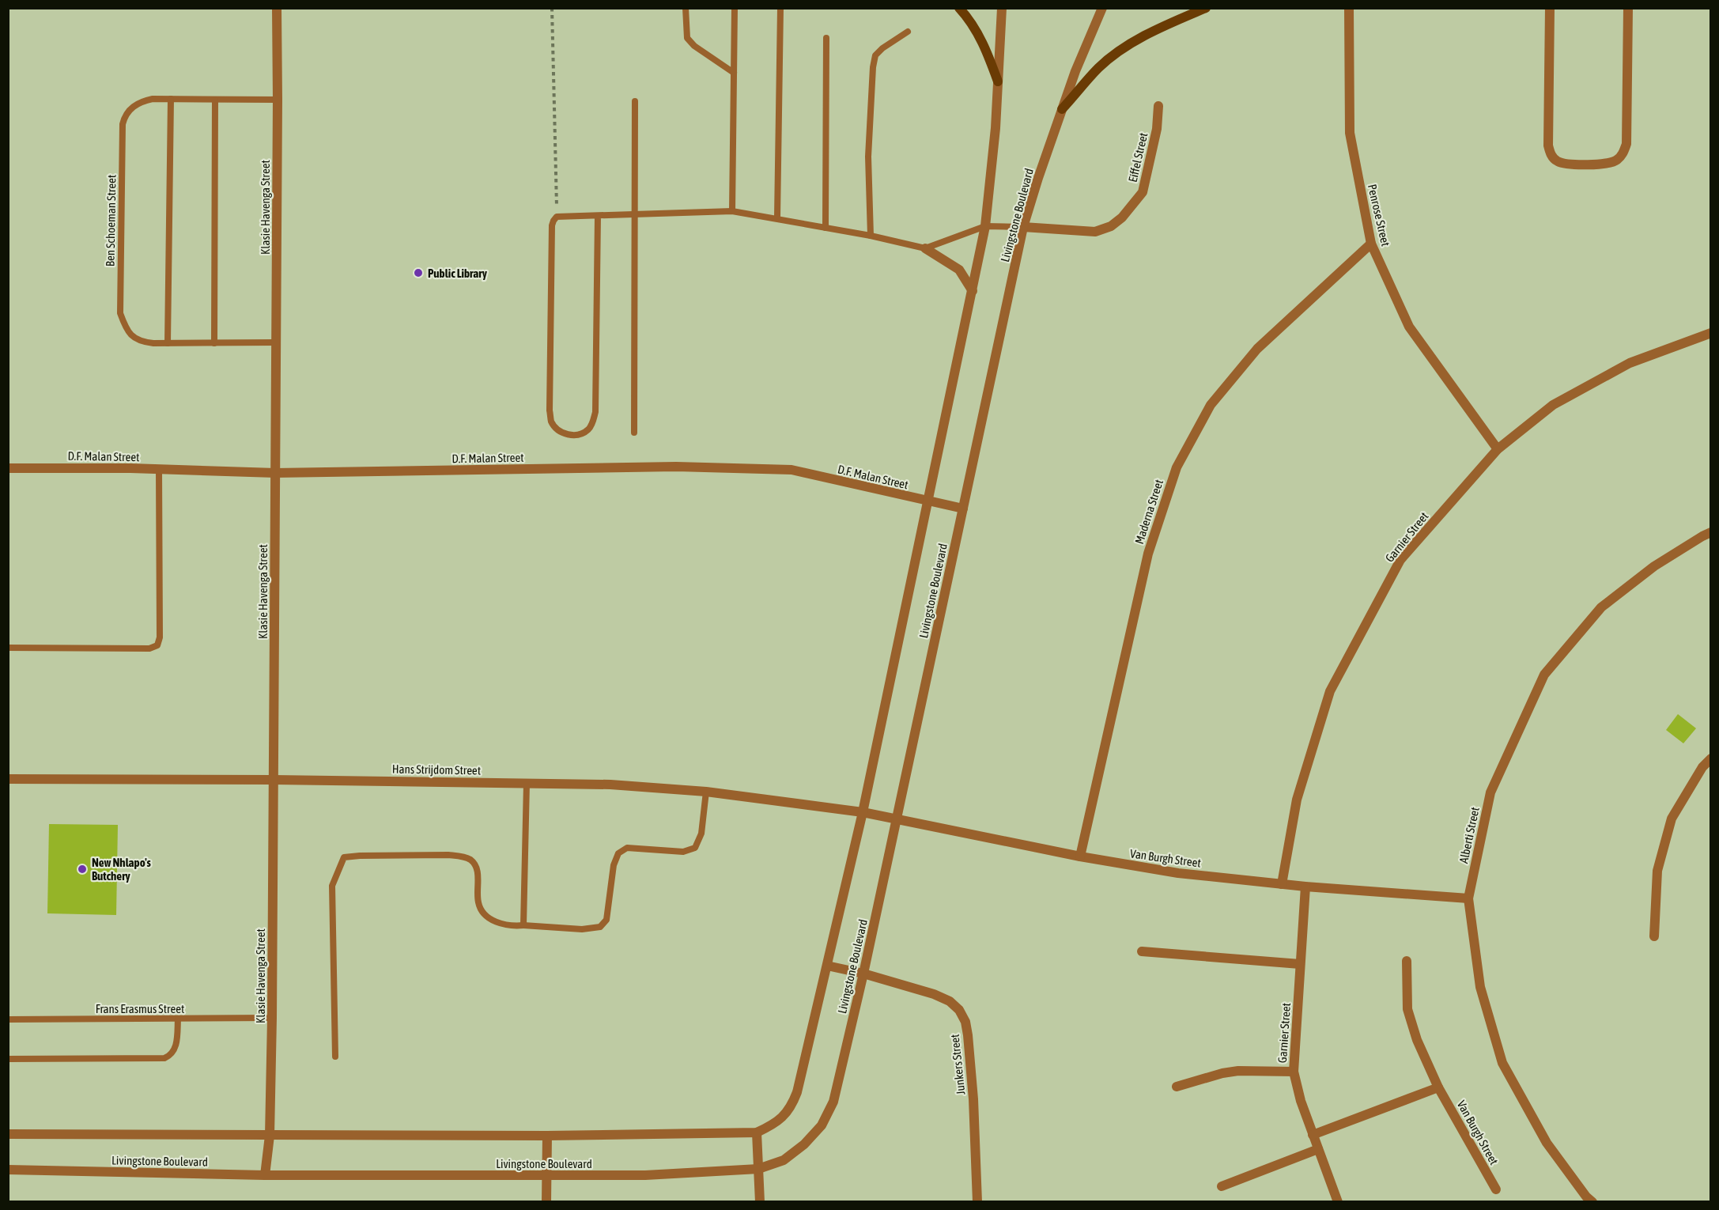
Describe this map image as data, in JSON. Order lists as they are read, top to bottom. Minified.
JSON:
{"streets":{"street":["Eiffel Street","Klasie Havenga Street","Livingstone Boulevard","Penrose Street","D.F. Malan Street","Maderna Street","Garnier Street","Hans Strijdom Street","Alberti Street","Van Burgh Street","Junkers Street"],"lane":["Ben Schoeman Street","Frans Erasmus Street"]},"crossings":[["Eiffel Street","Livingstone Boulevard"],["Klasie Havenga Street","Livingstone Boulevard"],["Klasie Havenga Street","Ben Schoeman Street"],["Klasie Havenga Street","D.F. Malan Street"],["Klasie Havenga Street","Hans Strijdom Street"],["Klasie Havenga Street","Frans Erasmus Street"],["Livingstone Boulevard","D.F. Malan Street"],["Livingstone Boulevard","Hans Strijdom Street"],["Livingstone Boulevard","Van Burgh Street"],["Livingstone Boulevard","Junkers Street"],["Penrose Street","Maderna Street"],["Penrose Street","Garnier Street"],["Maderna Street","Van Burgh Street"],["Garnier Street","Van Burgh Street"],["Hans Strijdom Street","Van Burgh Street"],["Alberti Street","Van Burgh Street"]],"places":["Public Library","New Nhlapo's Butchery"]}
